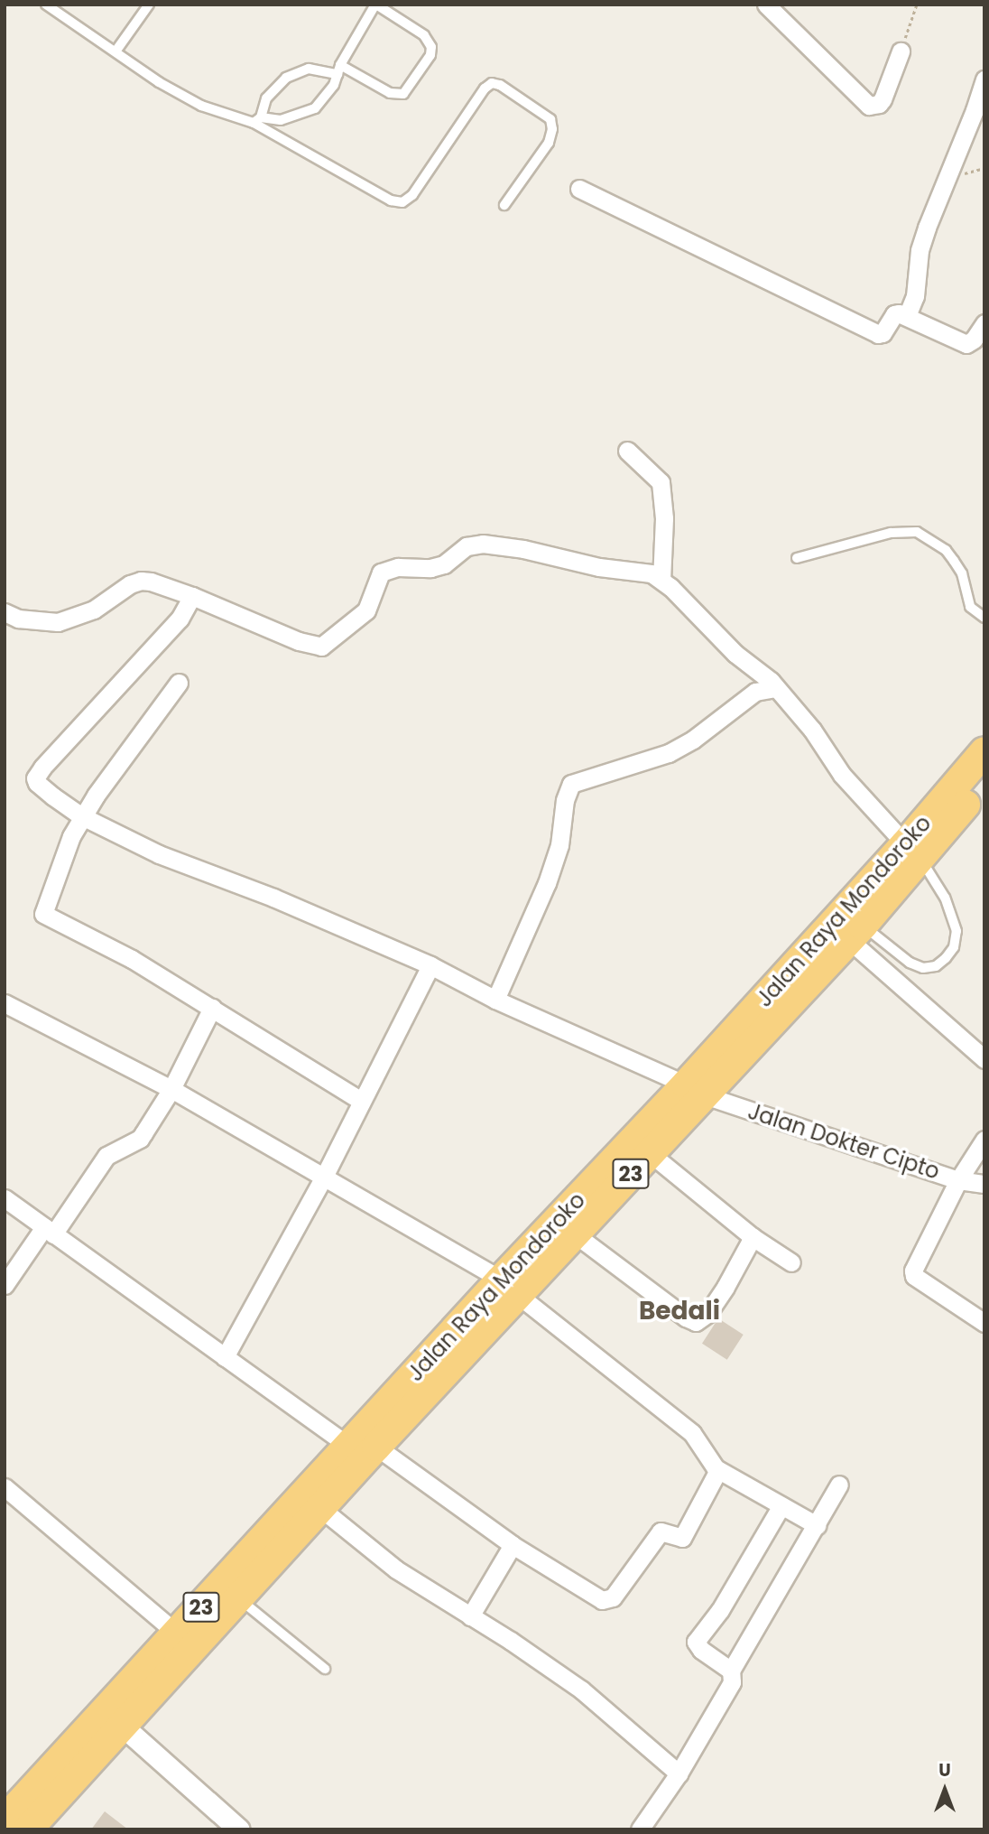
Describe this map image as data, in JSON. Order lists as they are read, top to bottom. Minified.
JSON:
{"streets":{"highway":["Jalan Raya Mondoroko","23"],"street":["Jalan Dokter Cipto"]},"crossings":[["Jalan Raya Mondoroko","Jalan Dokter Cipto"]],"districts":["Bedali"],"north":"top"}
